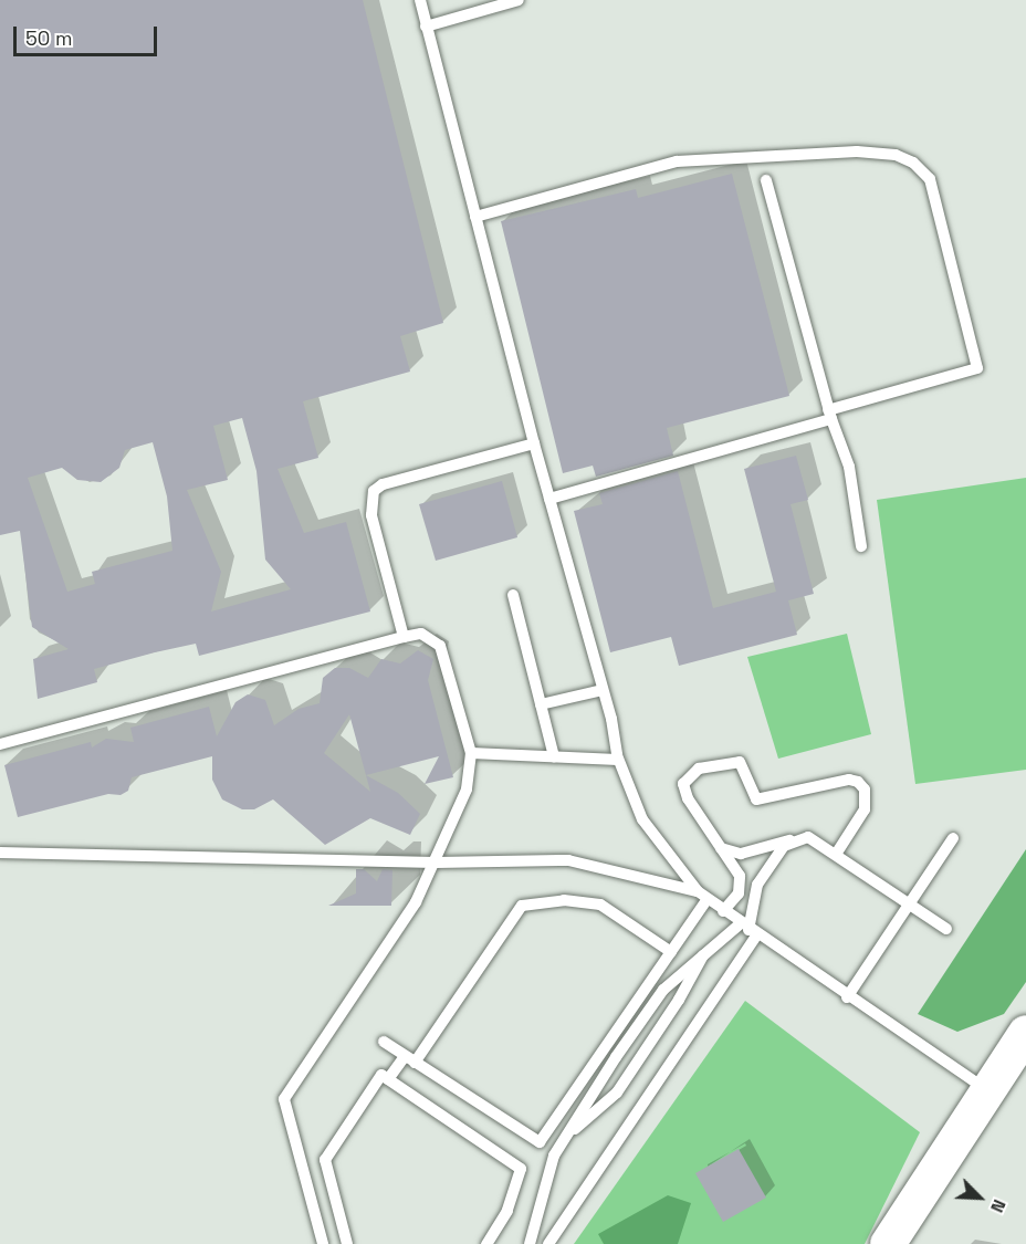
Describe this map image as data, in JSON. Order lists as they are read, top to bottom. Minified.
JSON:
{"scale_bar":"50 m","north":"bottom right"}
